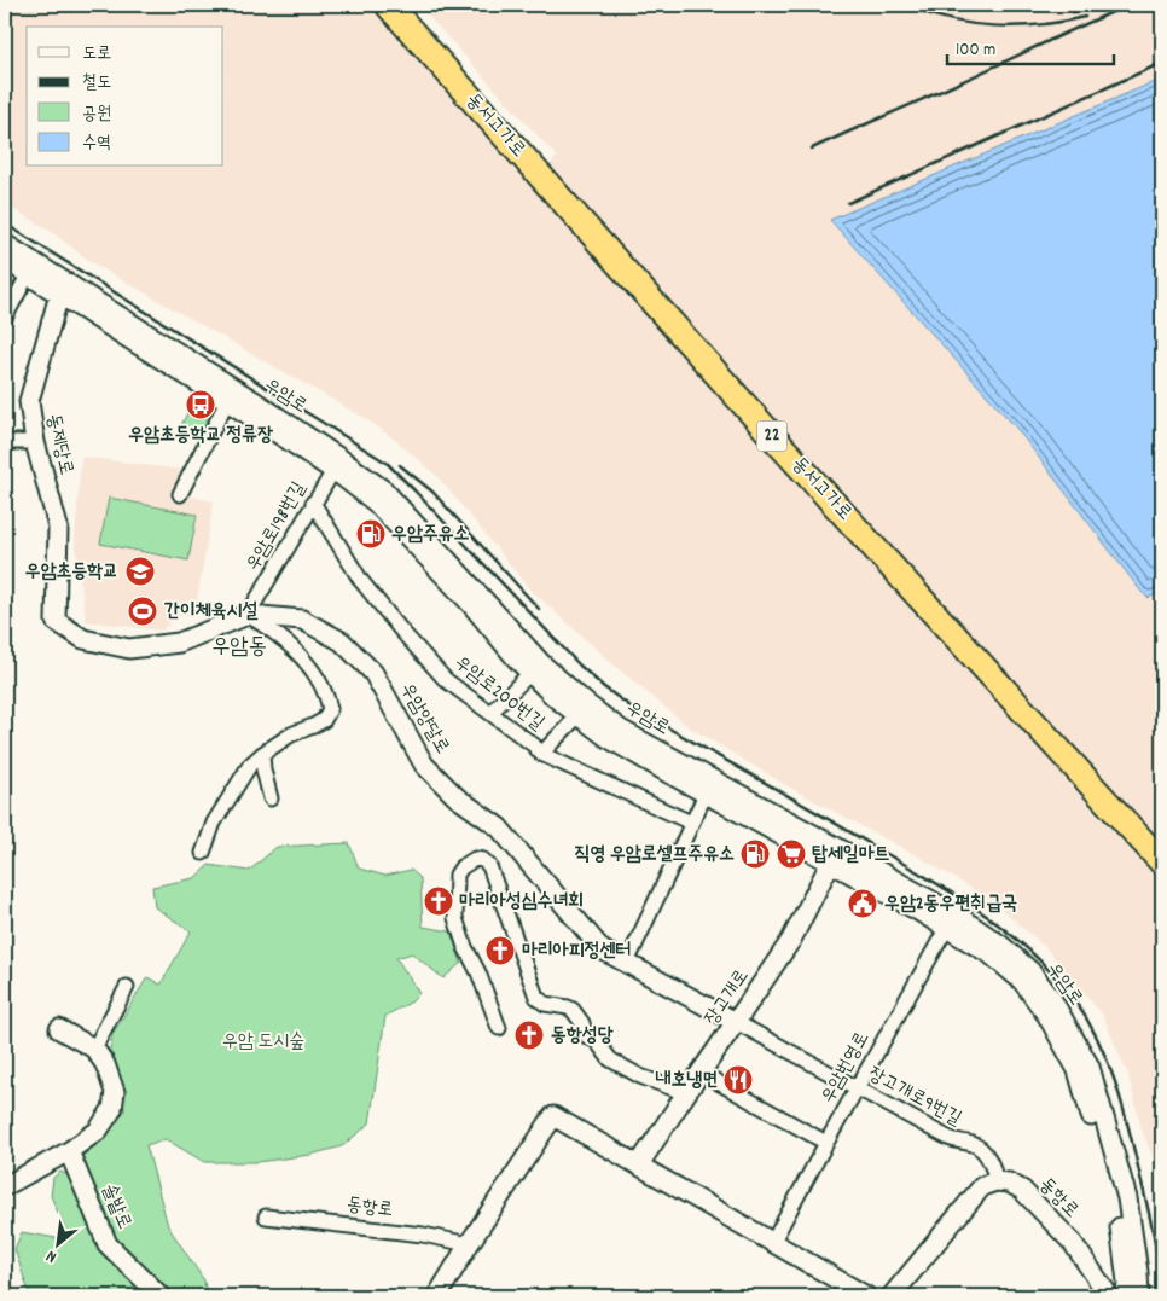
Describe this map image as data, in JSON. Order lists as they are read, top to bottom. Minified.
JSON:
{"streets":{"highway":["동서고가로","22"],"main road":["우암로","동제당로","우암양달로","장고개로","동항로","솔밭로"],"street":["우암로198번길","우암로200번길","우암번영로","장고개로9번길"]},"crossings":[["우암로","동제당로"],["우암로","우암로198번길"],["우암로","장고개로"],["우암로","우암번영로"],["동제당로","우암양달로"],["우암로198번길","우암로200번길"],["우암로198번길","우암양달로"],["우암양달로","장고개로"],["우암양달로","장고개로9번길"],["장고개로","장고개로9번길"],["우암번영로","장고개로9번길"],["장고개로9번길","동항로"]],"districts":["우암동"],"parks":["우암 도시숲"],"places":{"bus stop":["우암초등학교 정류장"],"fuel station":["우암주유소","직영 우암로셀프주유소"],"school or university":["우암초등학교"],"sports":["간이체육시설"],"supermarket":["탑세일마트"],"church":["마리아성심수녀회","마리아피정센터","동항성당"],"public building":["우암2동우편취급국"],"restaurant":["내호냉면"]},"legend":["도로","철도","공원","수역"],"scale_bar":"100 m","north":"bottom left"}
